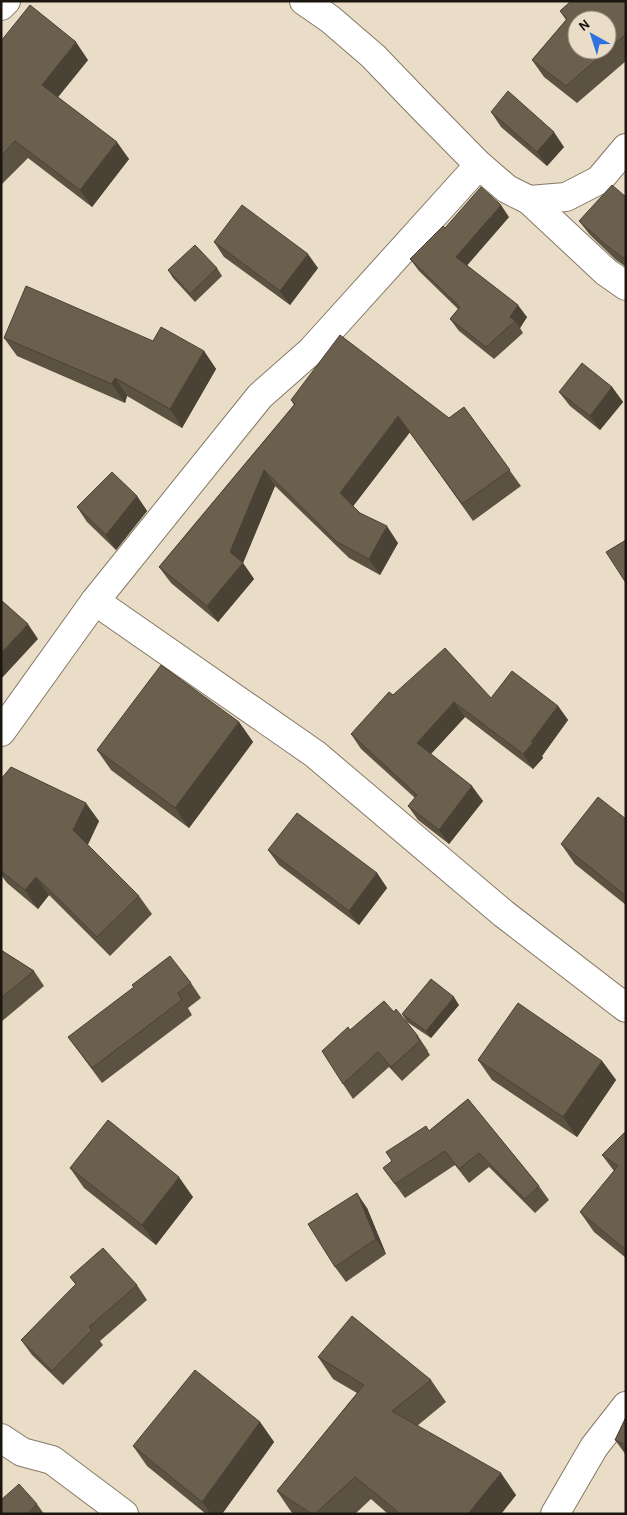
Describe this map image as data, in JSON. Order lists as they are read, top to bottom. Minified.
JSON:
{"north":"top left"}
